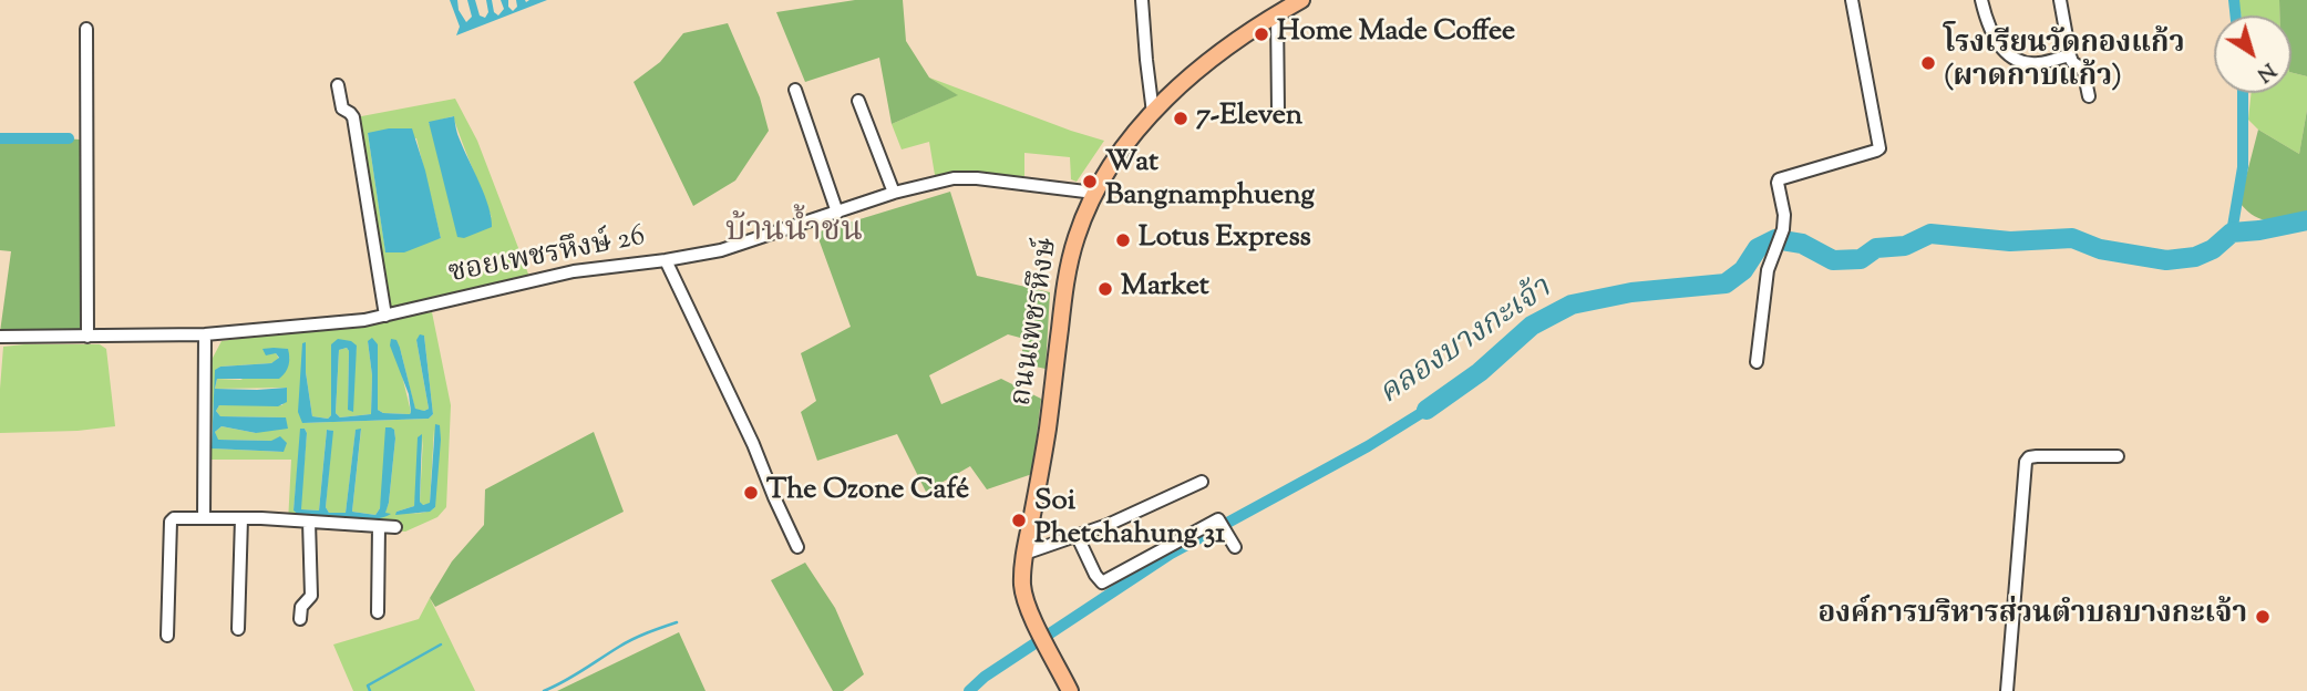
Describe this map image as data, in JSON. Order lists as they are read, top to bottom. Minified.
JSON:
{"streets":{"main road":["ถนนเพชรหึงษ์"],"street":["ซอยเพชรหึงษ์ 26"]},"crossings":[["ซอยเพชรหึงษ์ 26","ถนนเพชรหึงษ์"]],"districts":["บ้านน้ำชน"],"water":["คลองบางกะเจ้า"],"places":["Home Made Coffee","โรงเรียนวัดกองแก้ว (ผาดกาบแก้ว)","7-Eleven","Wat Bangnamphueng","Lotus Express","Market","The Ozone Café","Soi Phetchahung 31","องค์การบริหารส่วนตำบลบางกะเจ้า"],"north":"bottom right"}
